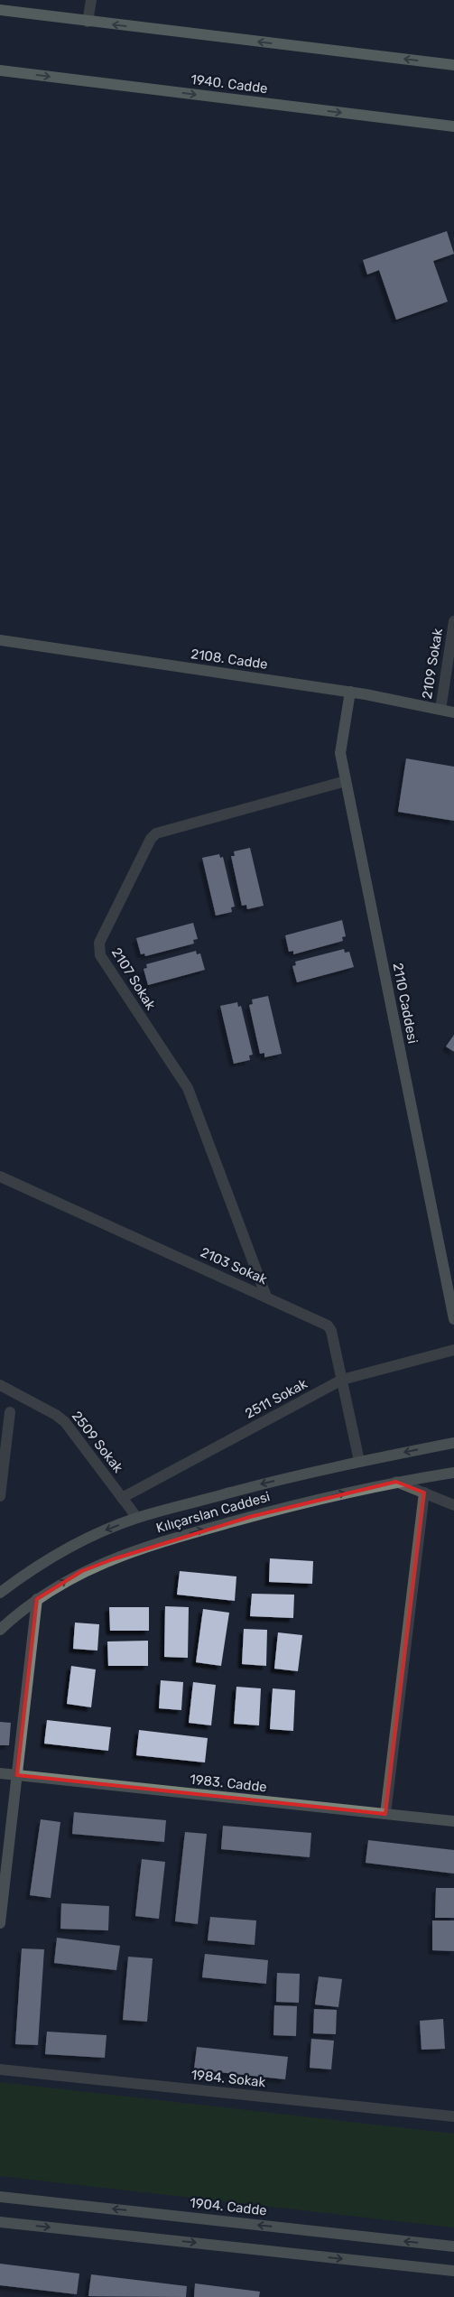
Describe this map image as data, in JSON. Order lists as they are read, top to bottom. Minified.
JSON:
{"streets":{"main road":["1940. Cadde"],"street":["2108. Cadde","2109 Sokak","2107 Sokak","2110 Caddesi","2103 Sokak","2511 Sokak","2509 Sokak","Kılıçarslan Caddesi","1983. Cadde","1984. Sokak","1904. Cadde"]},"crossings":[["2108. Cadde","2109 Sokak"],["2108. Cadde","2110 Caddesi"],["2107 Sokak","2110 Caddesi"],["2107 Sokak","2103 Sokak"],["2103 Sokak","2511 Sokak"],["2103 Sokak","Kılıçarslan Caddesi"],["2511 Sokak","2509 Sokak"],["2509 Sokak","Kılıçarslan Caddesi"]]}
